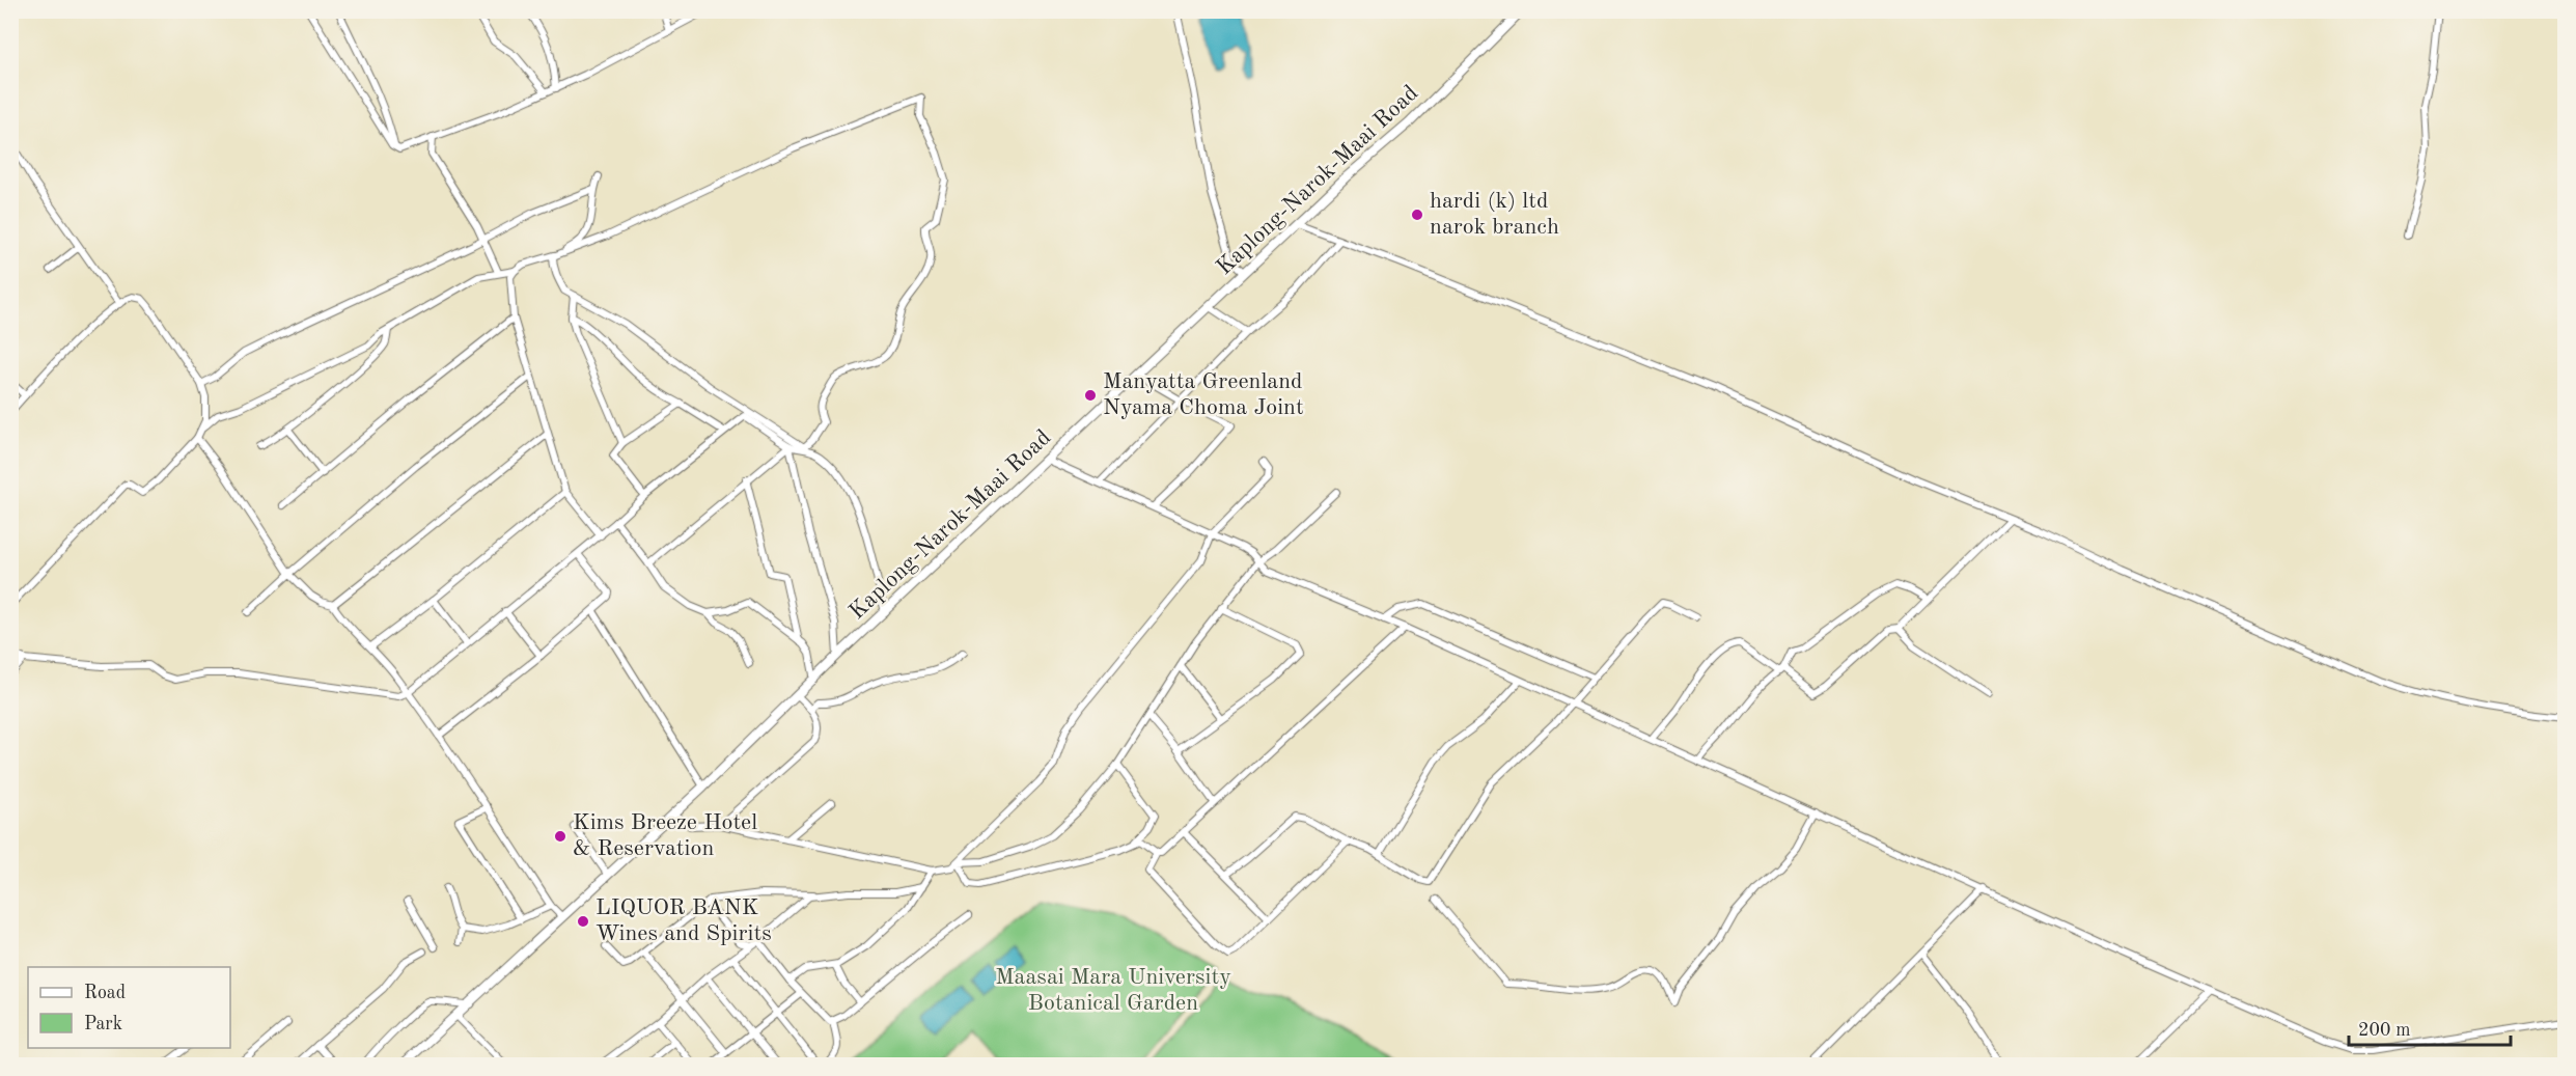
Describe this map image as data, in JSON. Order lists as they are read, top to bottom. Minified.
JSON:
{"streets":{"highway":["Kaplong-Narok-Maai Road"]},"parks":["Maasai Mara University Botanical Garden"],"places":["hardi (k) ltd narok branch","Manyatta Greenland Nyama Choma Joint","Kims Breeze Hotel & Reservation","LIQUOR BANK Wines and Spirits"],"legend":["Road","Park"],"scale_bar":"200 m"}
